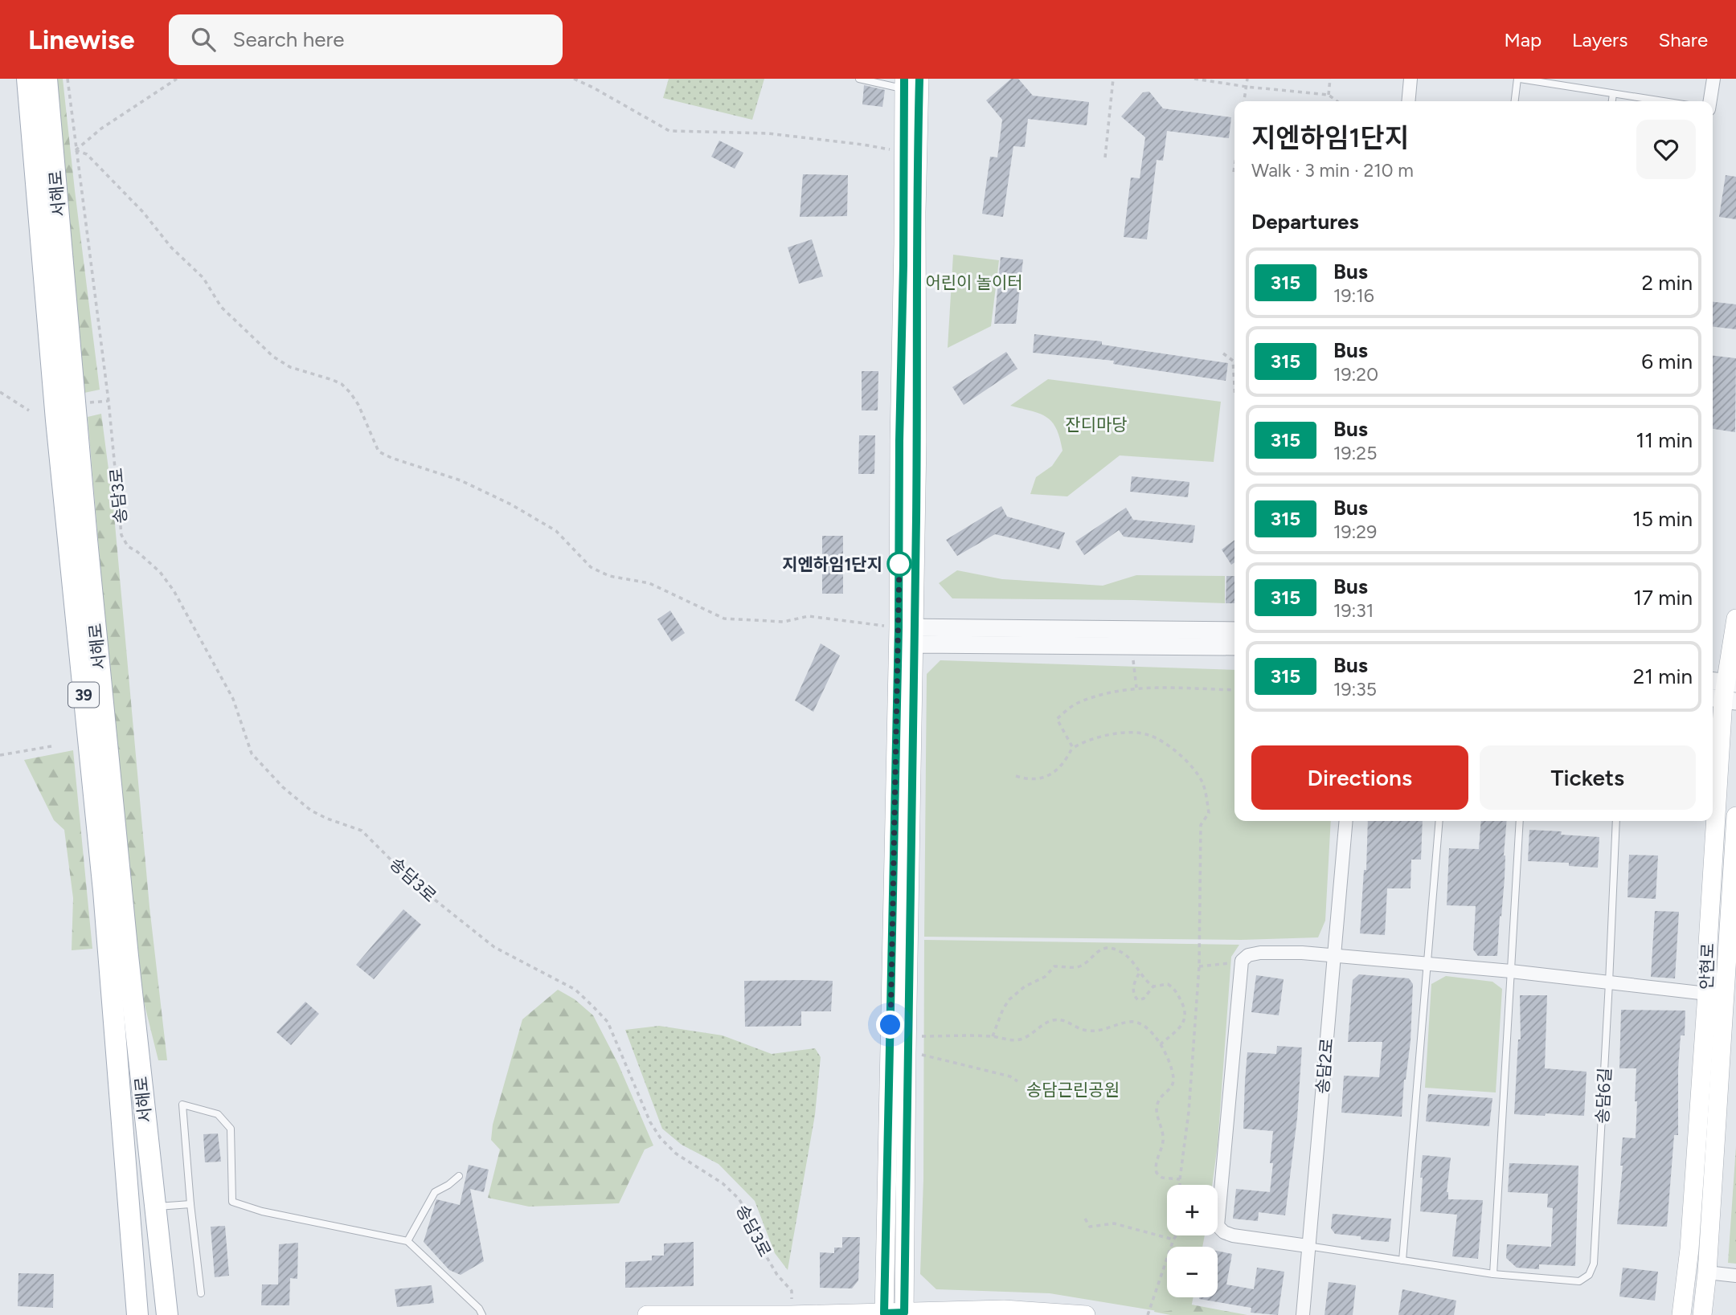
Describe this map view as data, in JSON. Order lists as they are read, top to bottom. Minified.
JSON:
{"streets":{"main road":["서해로","39","안현로"],"street":["송담2로"],"lane":["송담6길"],"path":["송담3로"]},"crossings":[["송담2로","송담6길"]],"parks":["어린이 놀이터","잔디마당","송담근린공원"],"places":["지엔하임1단지"],"lines":["bus line 315"],"page":{"header":"Linewise","search":"Search here","nav":["Map","Layers","Share"],"heading":[["지엔하임1단지","Walk · 3 min · 210 m"],"Departures"],"list":[{"mark":"315","name":"Bus","note":"19:16","value":"2 min"},{"mark":"315","name":"Bus","note":"19:20","value":"6 min"},{"mark":"315","name":"Bus","note":"19:25","value":"11 min"},{"mark":"315","name":"Bus","note":"19:29","value":"15 min"},{"mark":"315","name":"Bus","note":"19:31","value":"17 min"},{"mark":"315","name":"Bus","note":"19:35","value":"21 min"}],"buttons":["Directions","Tickets"],"map_buttons":["+","−"]}}
